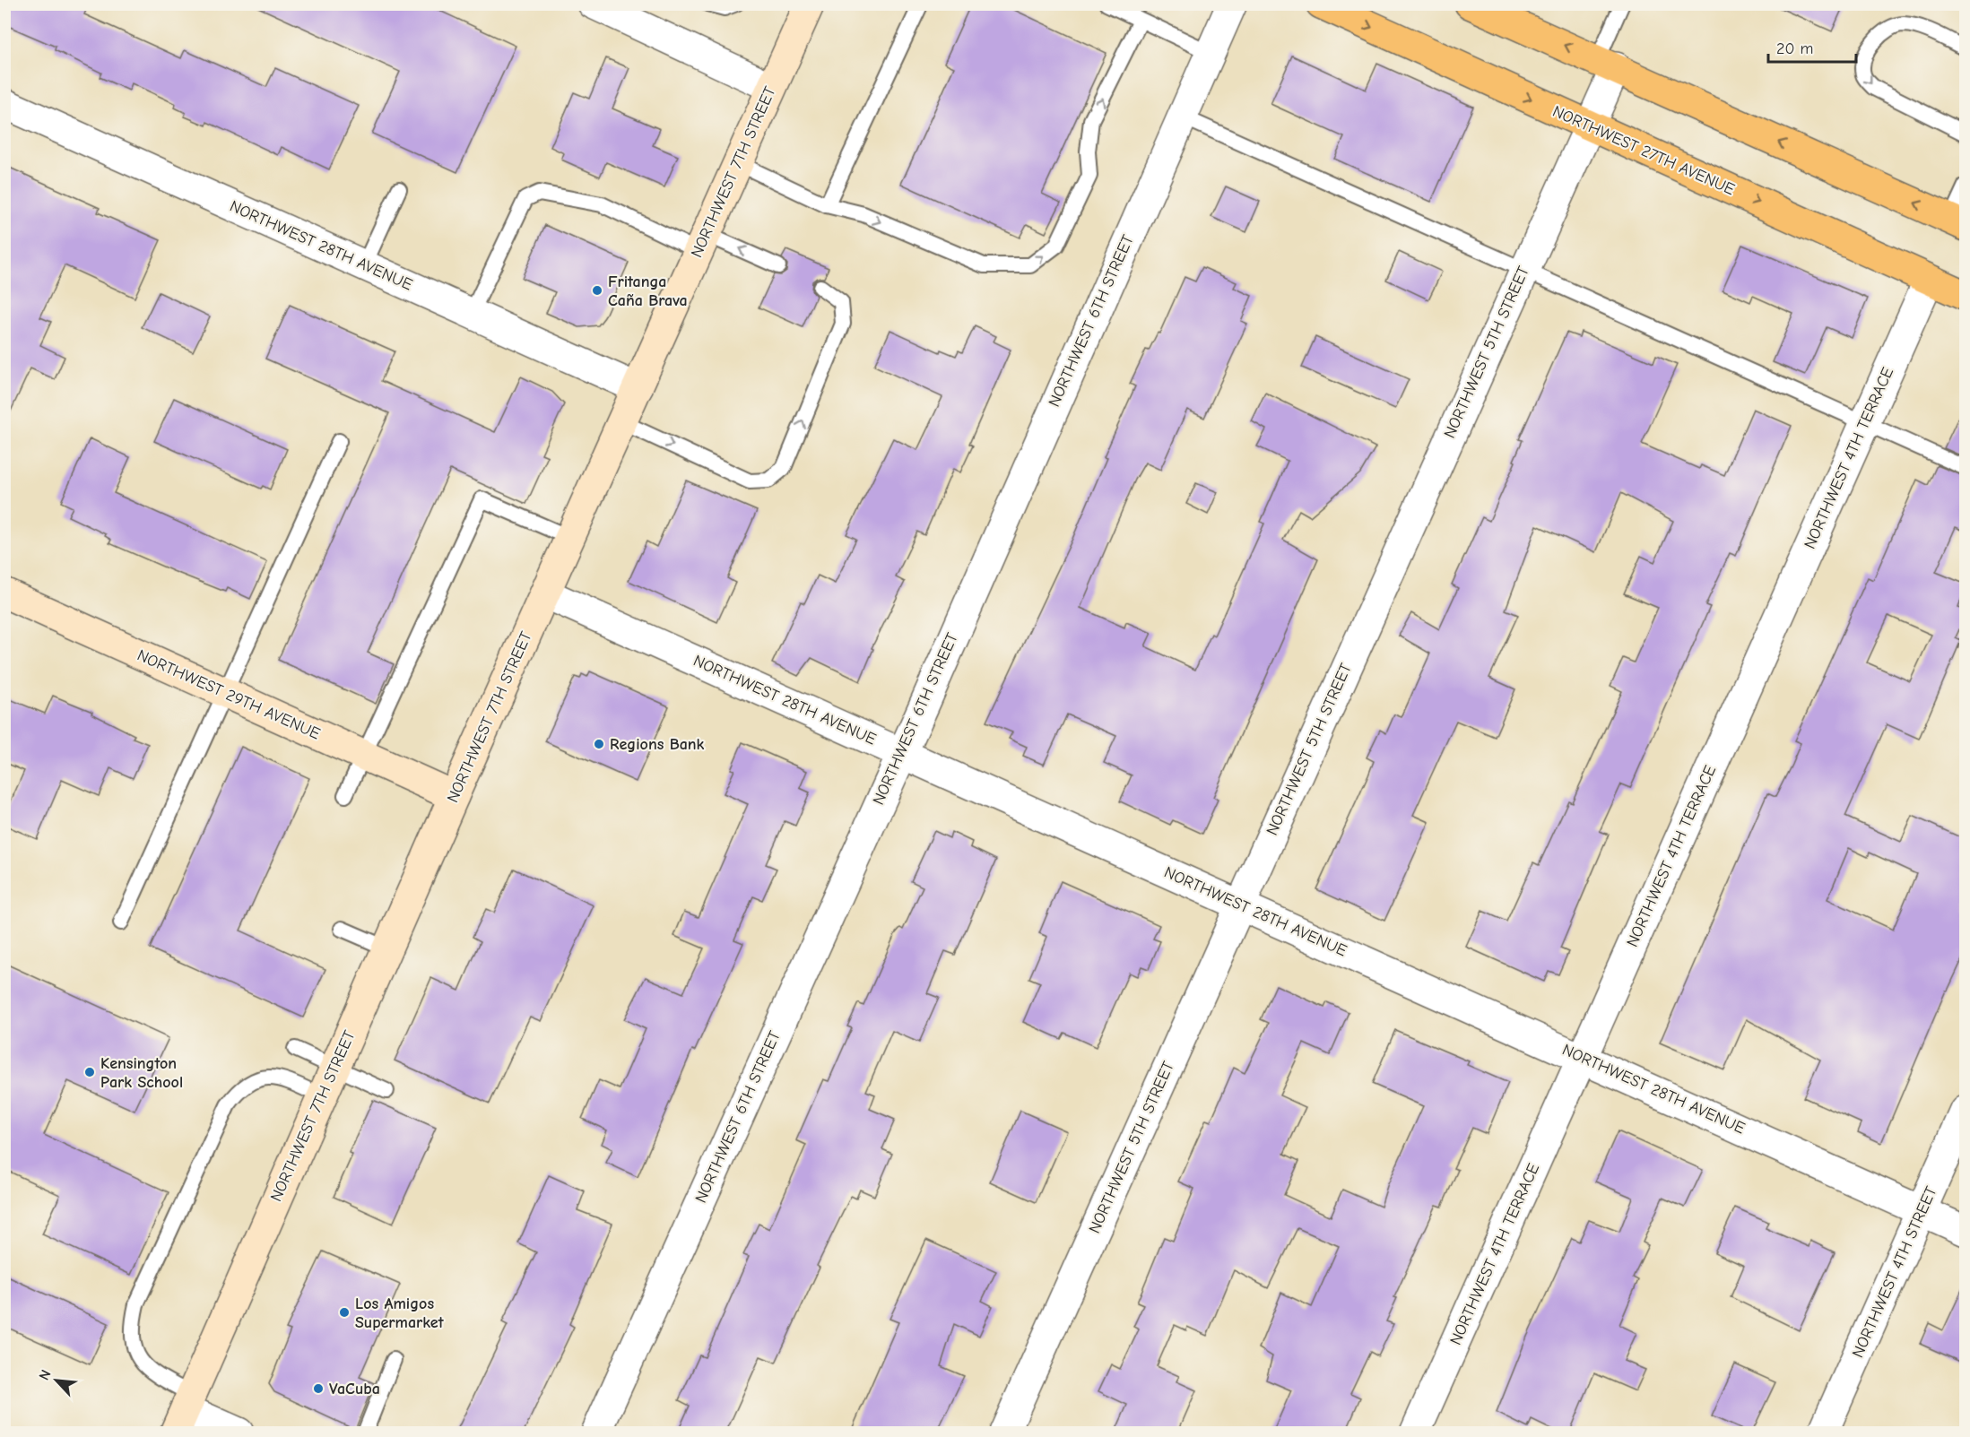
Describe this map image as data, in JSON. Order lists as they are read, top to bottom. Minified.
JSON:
{"streets":{"highway":["NORTHWEST 27TH AVENUE"],"main road":["NORTHWEST 7TH STREET","NORTHWEST 29TH AVENUE"],"street":["NORTHWEST 28TH AVENUE","NORTHWEST 6TH STREET","NORTHWEST 5TH STREET","NORTHWEST 4TH TERRACE","NORTHWEST 4TH STREET"]},"crossings":[["NORTHWEST 27TH AVENUE","NORTHWEST 5TH STREET"],["NORTHWEST 27TH AVENUE","NORTHWEST 4TH TERRACE"],["NORTHWEST 7TH STREET","NORTHWEST 28TH AVENUE"],["NORTHWEST 7TH STREET","NORTHWEST 29TH AVENUE"],["NORTHWEST 28TH AVENUE","NORTHWEST 6TH STREET"],["NORTHWEST 28TH AVENUE","NORTHWEST 5TH STREET"],["NORTHWEST 28TH AVENUE","NORTHWEST 4TH TERRACE"],["NORTHWEST 28TH AVENUE","NORTHWEST 4TH STREET"]],"places":["Fritanga Caña Brava","Regions Bank","Kensington Park School","Los Amigos Supermarket","VaCuba"],"scale_bar":"20 m","north":"top left"}
